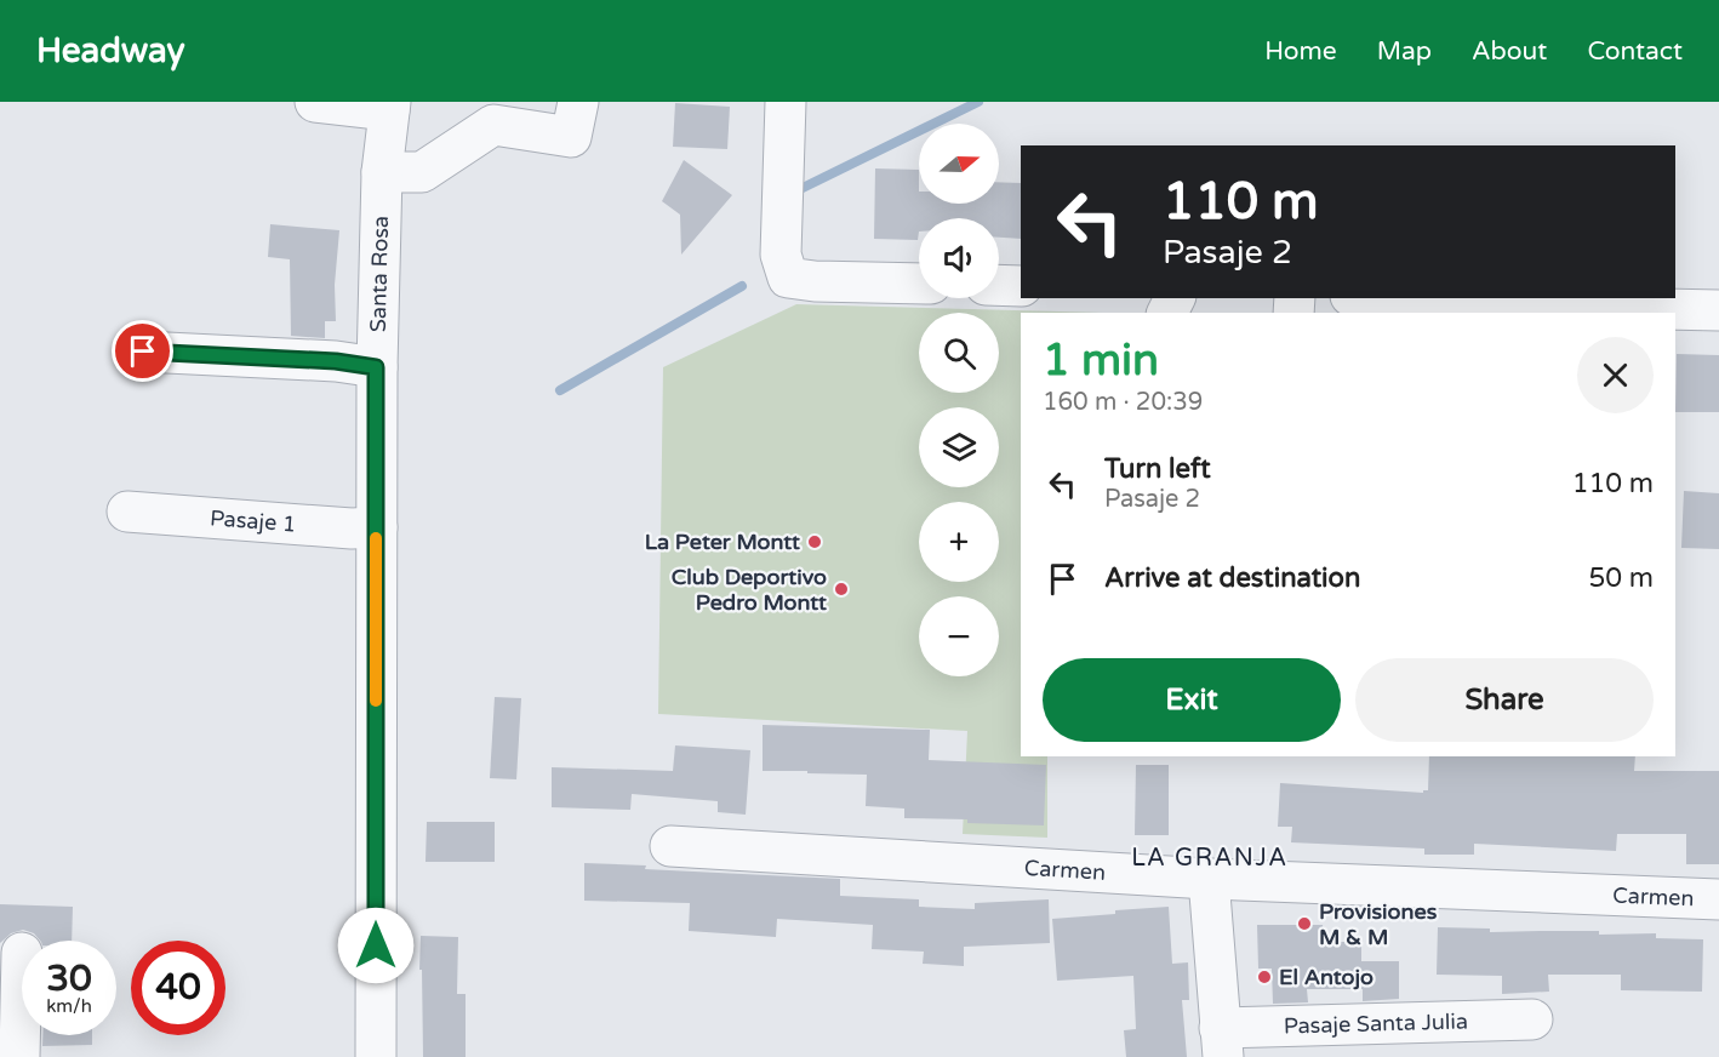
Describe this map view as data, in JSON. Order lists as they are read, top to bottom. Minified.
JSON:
{"streets":{"street":["Santa Rosa","Pasaje 1","Carmen","Pasaje Santa Julia"]},"crossings":[["Santa Rosa","Pasaje 1"]],"districts":["LA GRANJA"],"places":["La Peter Montt","Club Deportivo Pedro Montt","Provisiones M & M","El Antojo"],"north":"right","page":{"header":"Headway","nav":["Home","Map","About","Contact"],"map_buttons":["+","−"],"turn":["110 m","Pasaje 2"],"heading":["1 min","160 m · 20:39"],"list":[{"name":"Turn left","note":"Pasaje 2","value":"110 m"},{"name":"Arrive at destination","value":"50 m"}],"buttons":["Exit","Share"],"speed":"30 km/h","limit":"40"}}
